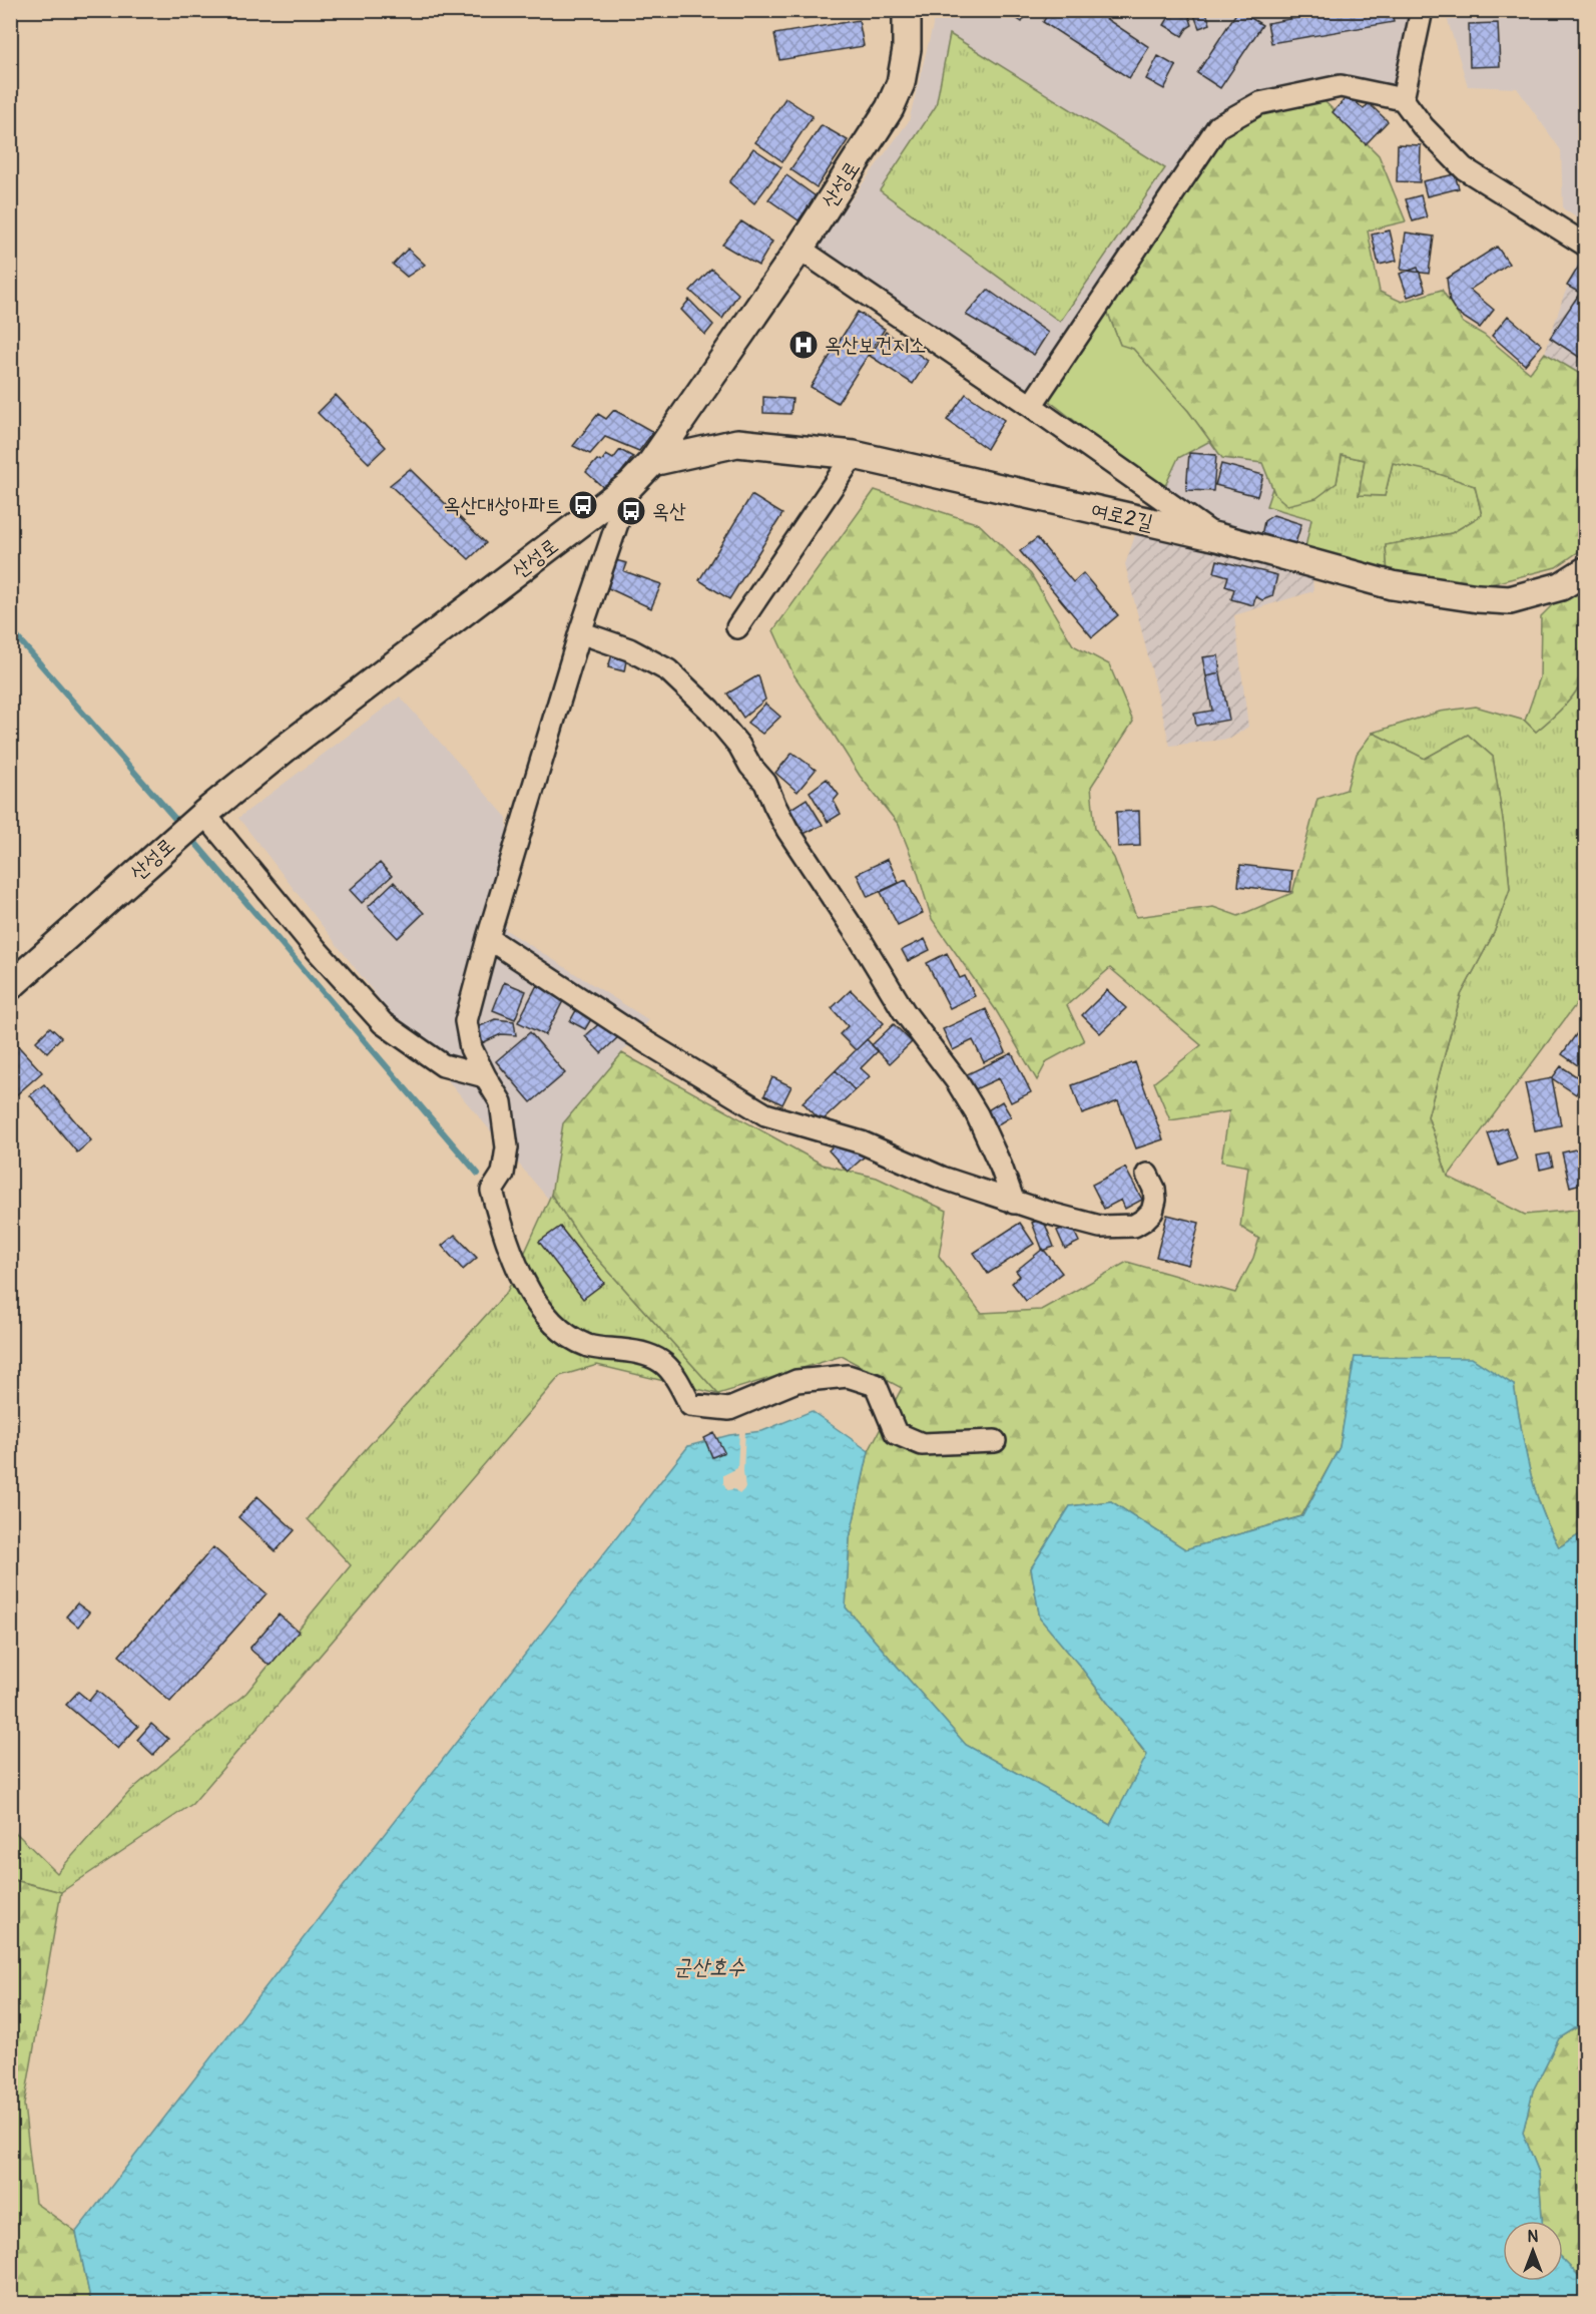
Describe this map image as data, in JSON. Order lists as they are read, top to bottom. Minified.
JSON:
{"streets":{"street":["산성로","여로2길"]},"crossings":[["산성로","여로2길"]],"water":["군산호수"],"places":{"hospital":["옥산보건지소"],"bus stop":["옥산대상아파트","옥산"]},"north":"top"}
